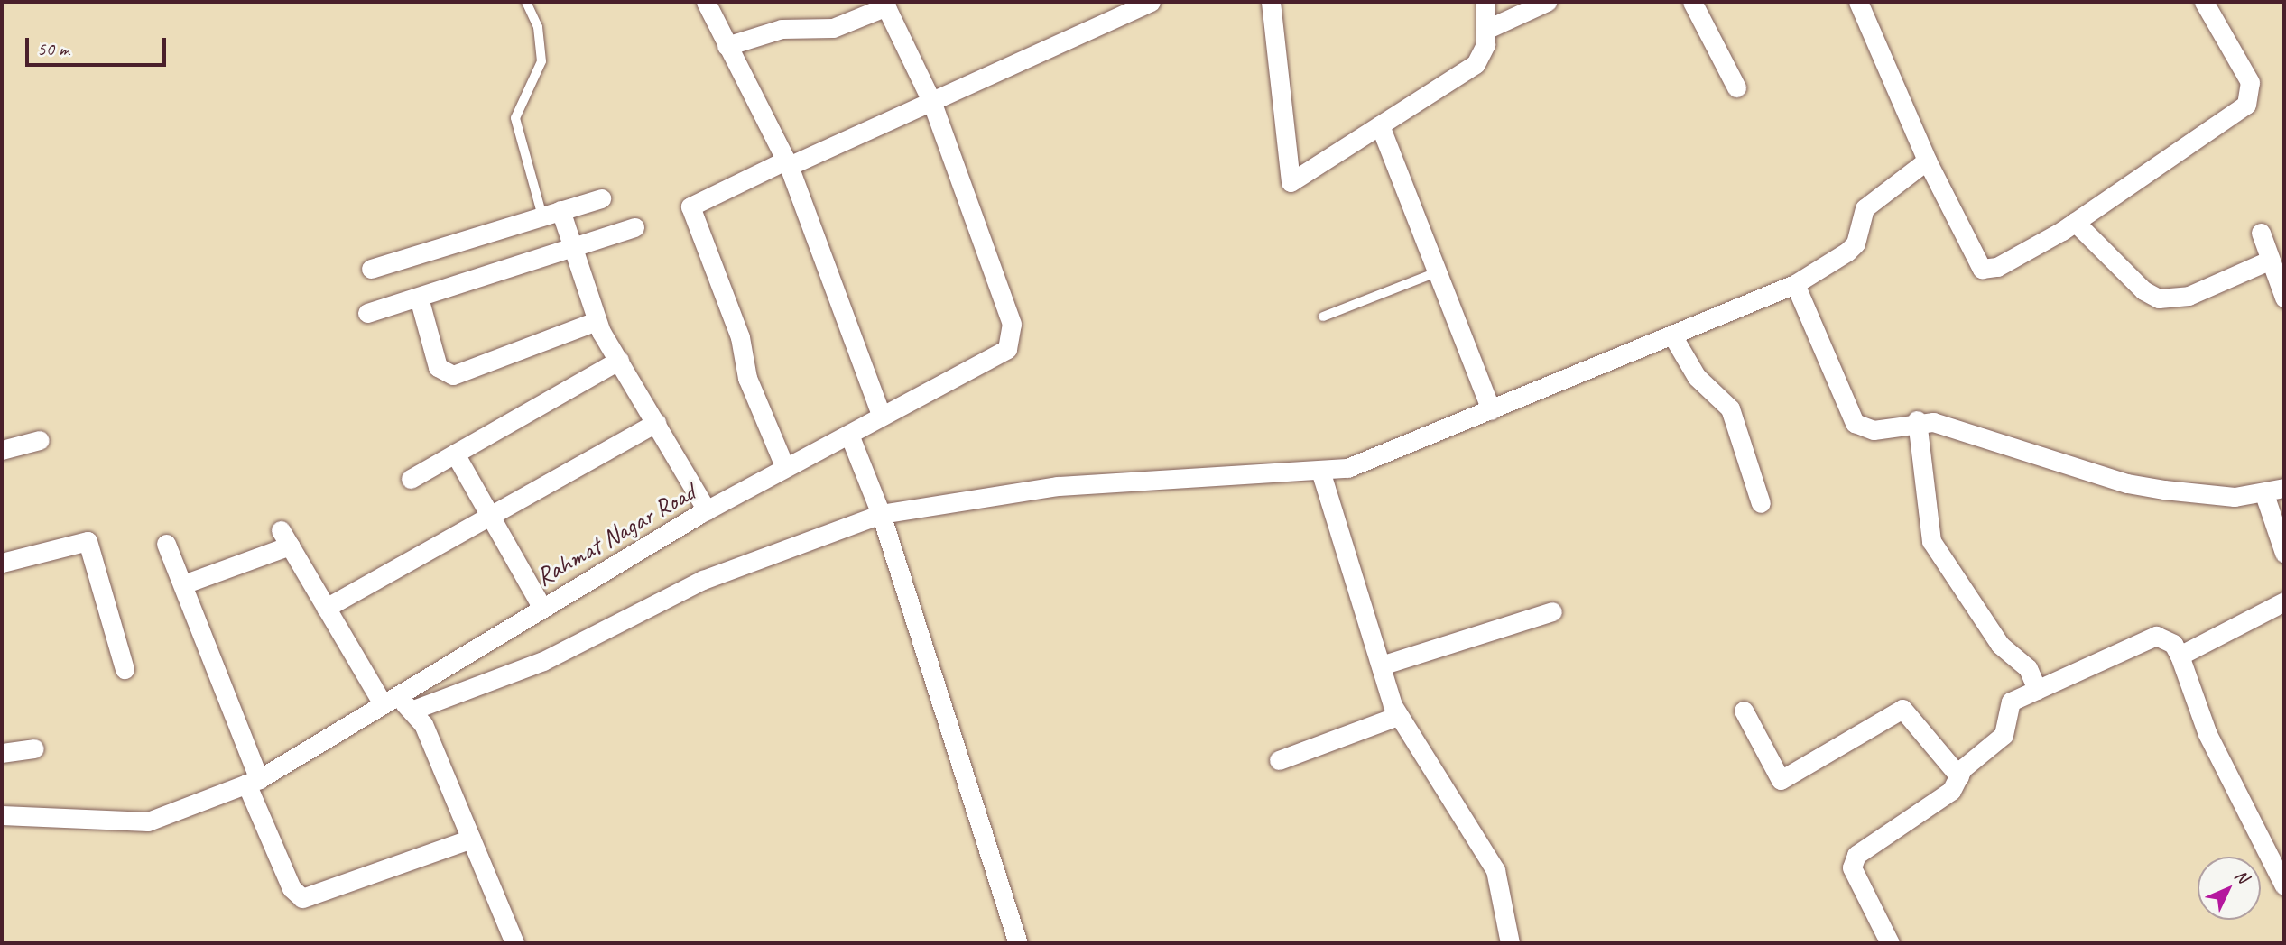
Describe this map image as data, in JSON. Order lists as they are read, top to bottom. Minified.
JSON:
{"streets":{"street":["Rahmat Nagar Road"]},"scale_bar":"50 m","north":"top right"}
